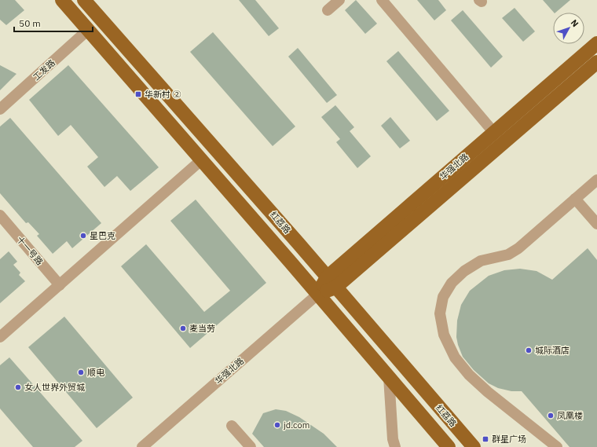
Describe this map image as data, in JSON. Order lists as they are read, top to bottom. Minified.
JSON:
{"streets":{"main road":["华强北路","红荔路"],"street":["工发路","十一号路"]},"crossings":[["华强北路","红荔路"]],"places":{"transit":["华新村 ②","群星广场"],"other":["星巴克","麦当劳","城际酒店","顺电","女人世界外贸城","凤凰楼","jd.com"]},"scale_bar":"50 m","north":"top right"}
